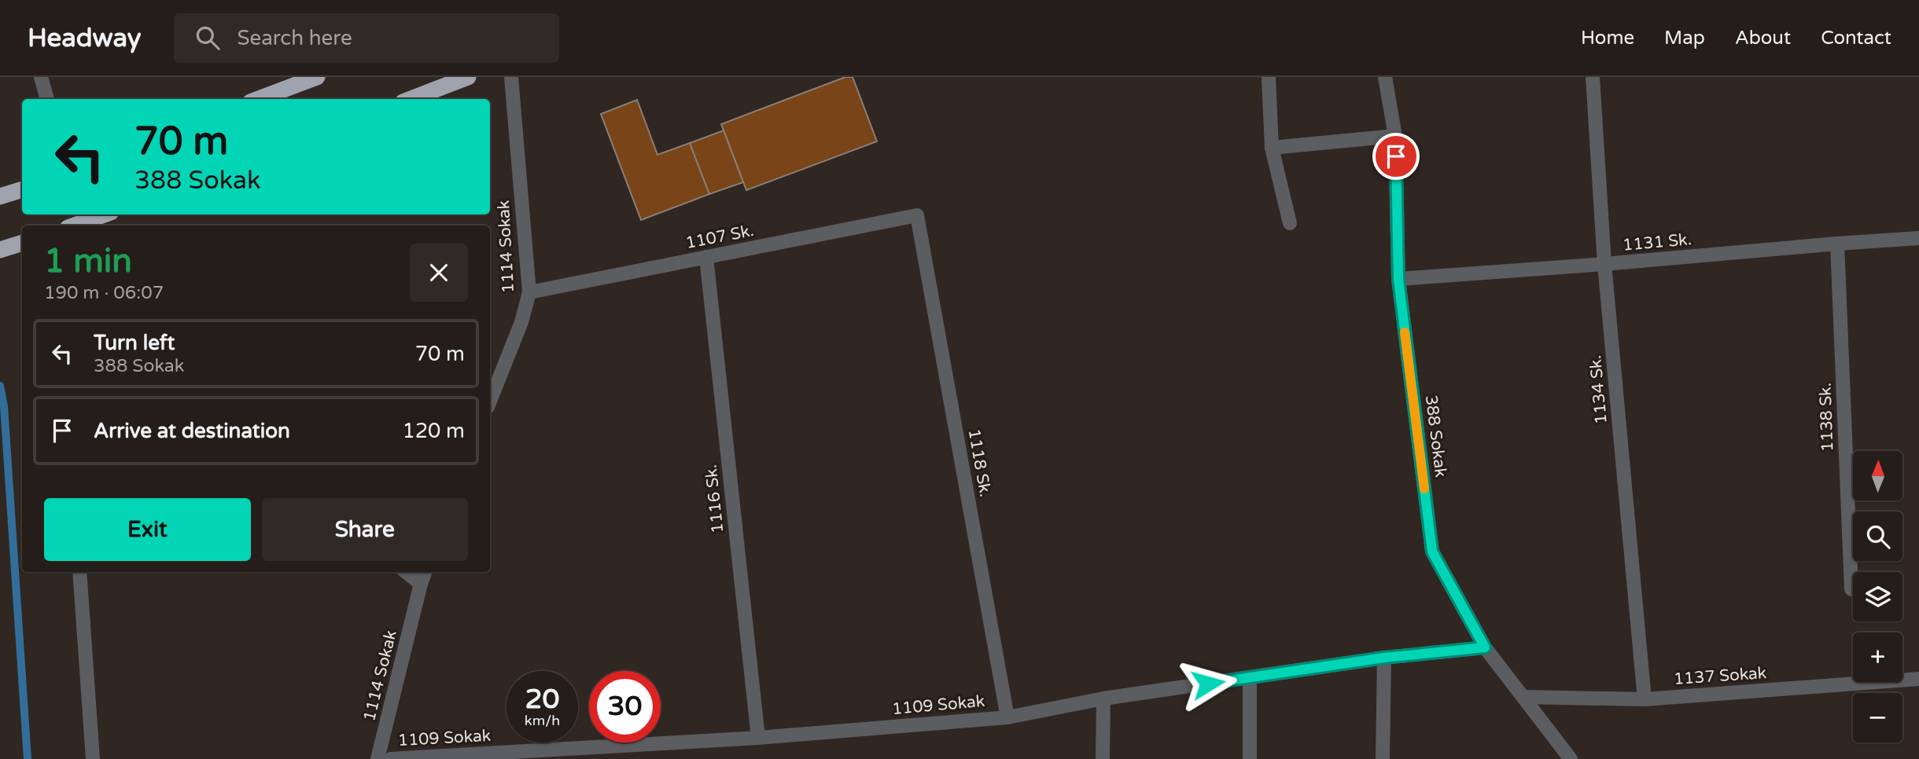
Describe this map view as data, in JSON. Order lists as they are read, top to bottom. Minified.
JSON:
{"streets":{"street":["1107 Sk.","1131 Sk.","1114 Sokak","1134 Sk.","1138 Sk.","388 Sokak","1118 Sk.","1116 Sk.","1137 Sokak","1109 Sokak"]},"crossings":[["1107 Sk.","1114 Sokak"],["1107 Sk.","1118 Sk."],["1107 Sk.","1116 Sk."],["1131 Sk.","1134 Sk."],["1131 Sk.","1138 Sk."],["1131 Sk.","388 Sokak"],["1134 Sk.","1137 Sokak"],["388 Sokak","1137 Sokak"],["388 Sokak","1109 Sokak"],["1118 Sk.","1109 Sokak"],["1116 Sk.","1109 Sokak"]],"north":"top","page":{"header":"Headway","search":"Search here","nav":["Home","Map","About","Contact"],"turn":["70 m","388 Sokak"],"heading":["1 min","190 m · 06:07"],"list":[{"name":"Turn left","note":"388 Sokak","value":"70 m"},{"name":"Arrive at destination","value":"120 m"}],"map_buttons":["+","−"],"buttons":["Exit","Share"],"speed":"20 km/h","limit":"30"}}
